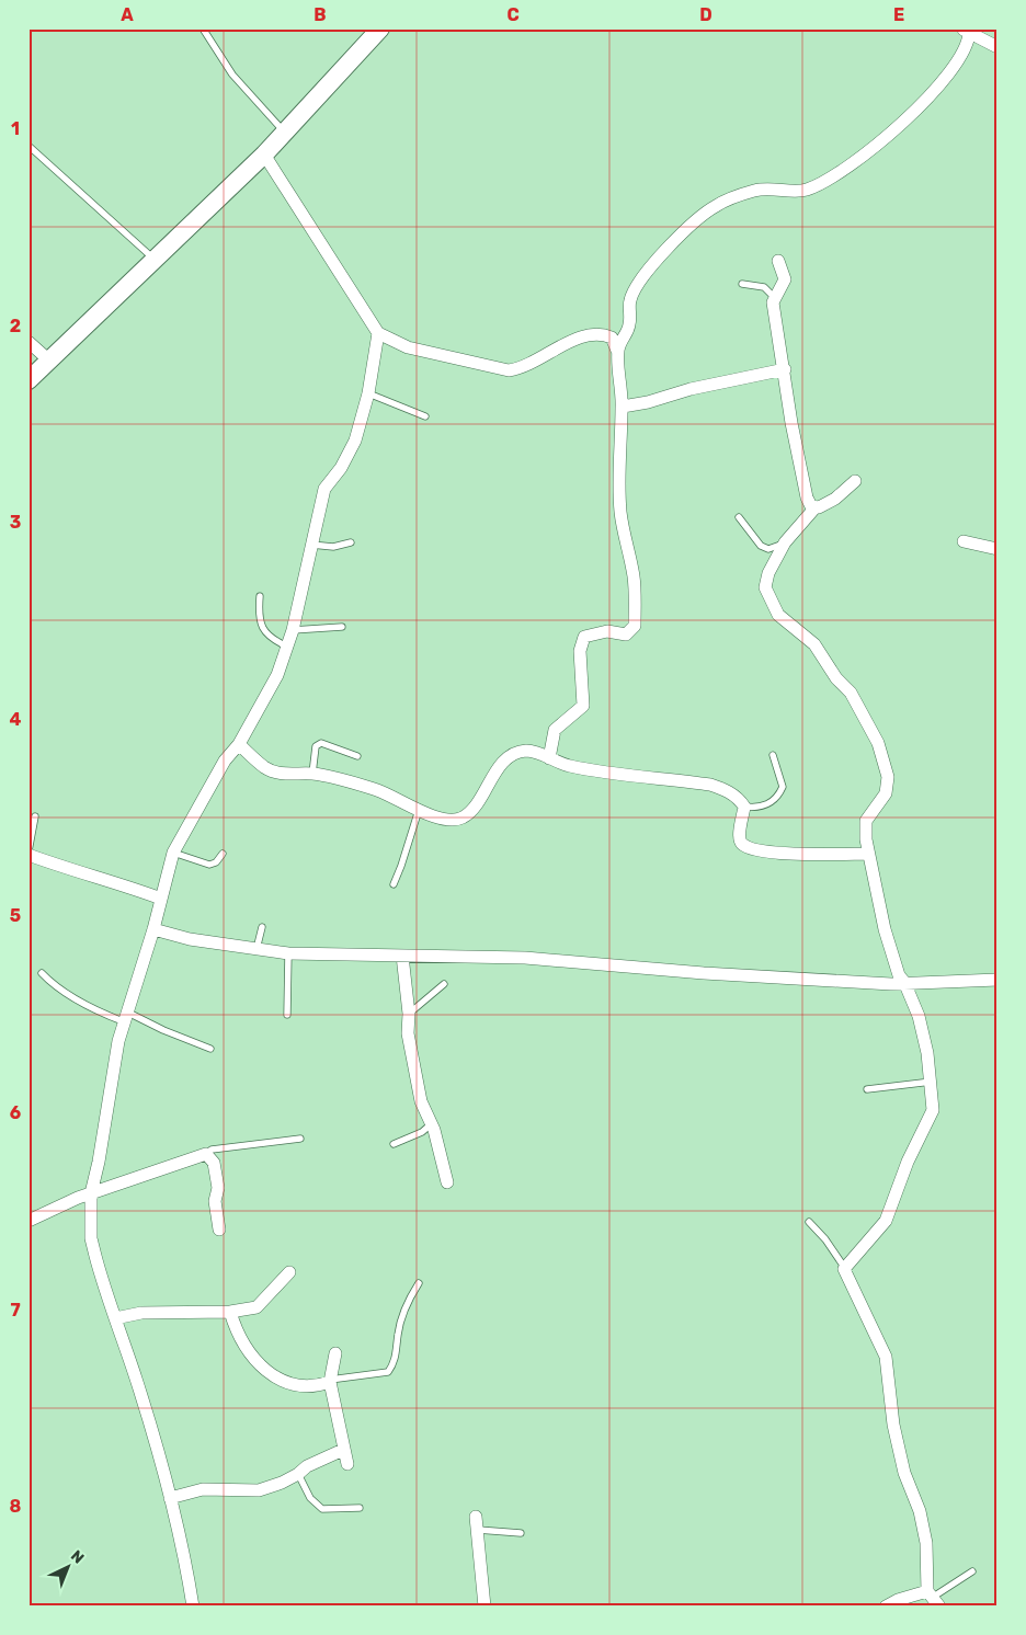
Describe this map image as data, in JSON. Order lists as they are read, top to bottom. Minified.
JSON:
{"north":"top right","grid":{"columns":["A","B","C","D","E"],"rows":["1","2","3","4","5","6","7","8"]}}
